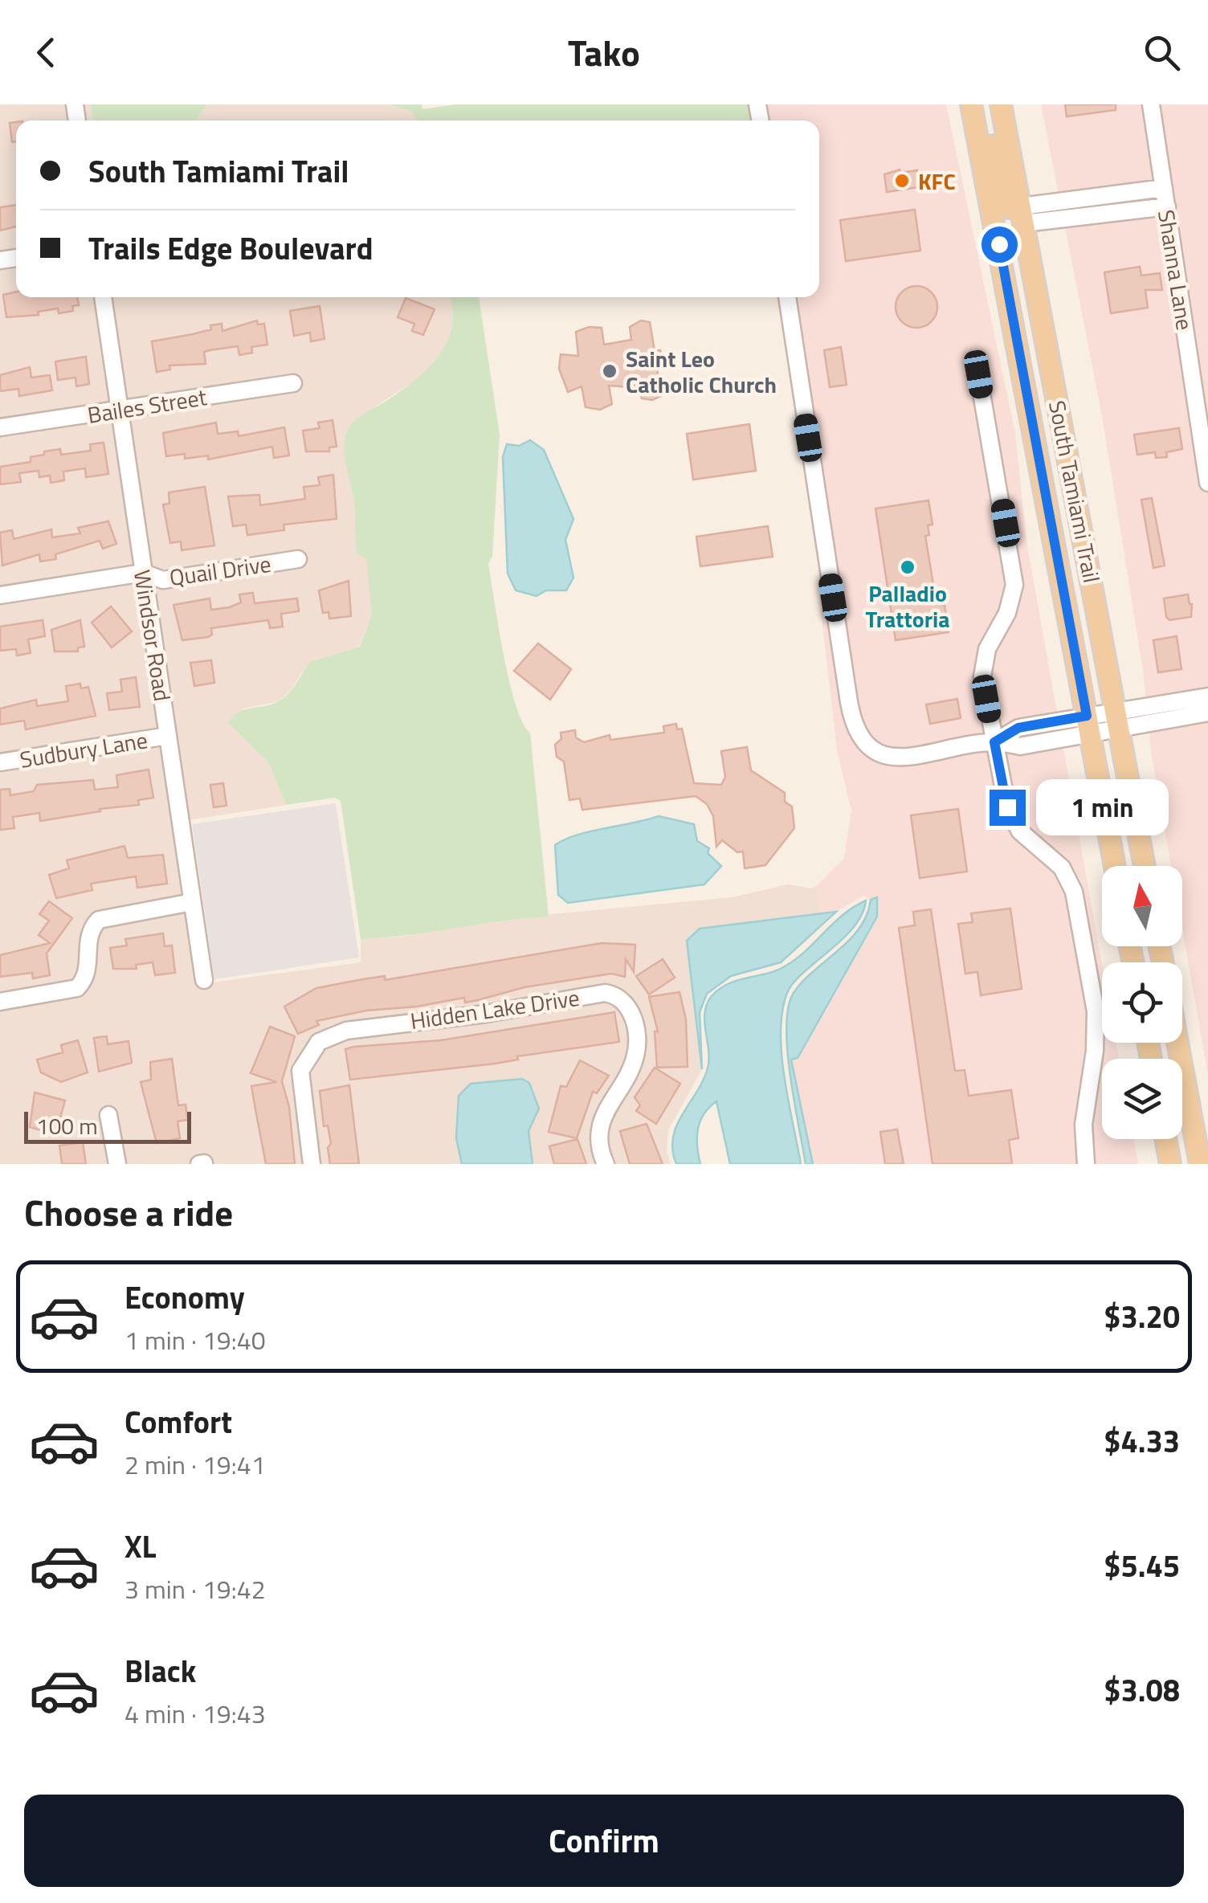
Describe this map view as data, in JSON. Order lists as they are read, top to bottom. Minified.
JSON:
{"streets":{"main road":["South Tamiami Trail"],"street":["Shanna Lane","Bailes Street","Quail Drive","Windsor Road","Sudbury Lane","Hidden Lake Drive"]},"crossings":[["Bailes Street","Windsor Road"],["Quail Drive","Windsor Road"],["Windsor Road","Sudbury Lane"]],"places":["KFC","Saint Leo Catholic Church","Palladio Trattoria"],"scale_bar":"100 m","north":"top","page":{"header":"Tako","banner":["South Tamiami Trail","Trails Edge Boulevard"],"bubble":"1 min","scale":"100 m","heading":"Choose a ride","list":[{"name":"Economy","note":"1 min · 19:40","value":"$3.20"},{"name":"Comfort","note":"2 min · 19:41","value":"$4.33"},{"name":"XL","note":"3 min · 19:42","value":"$5.45"},{"name":"Black","note":"4 min · 19:43","value":"$3.08"}],"buttons":"Confirm"}}
